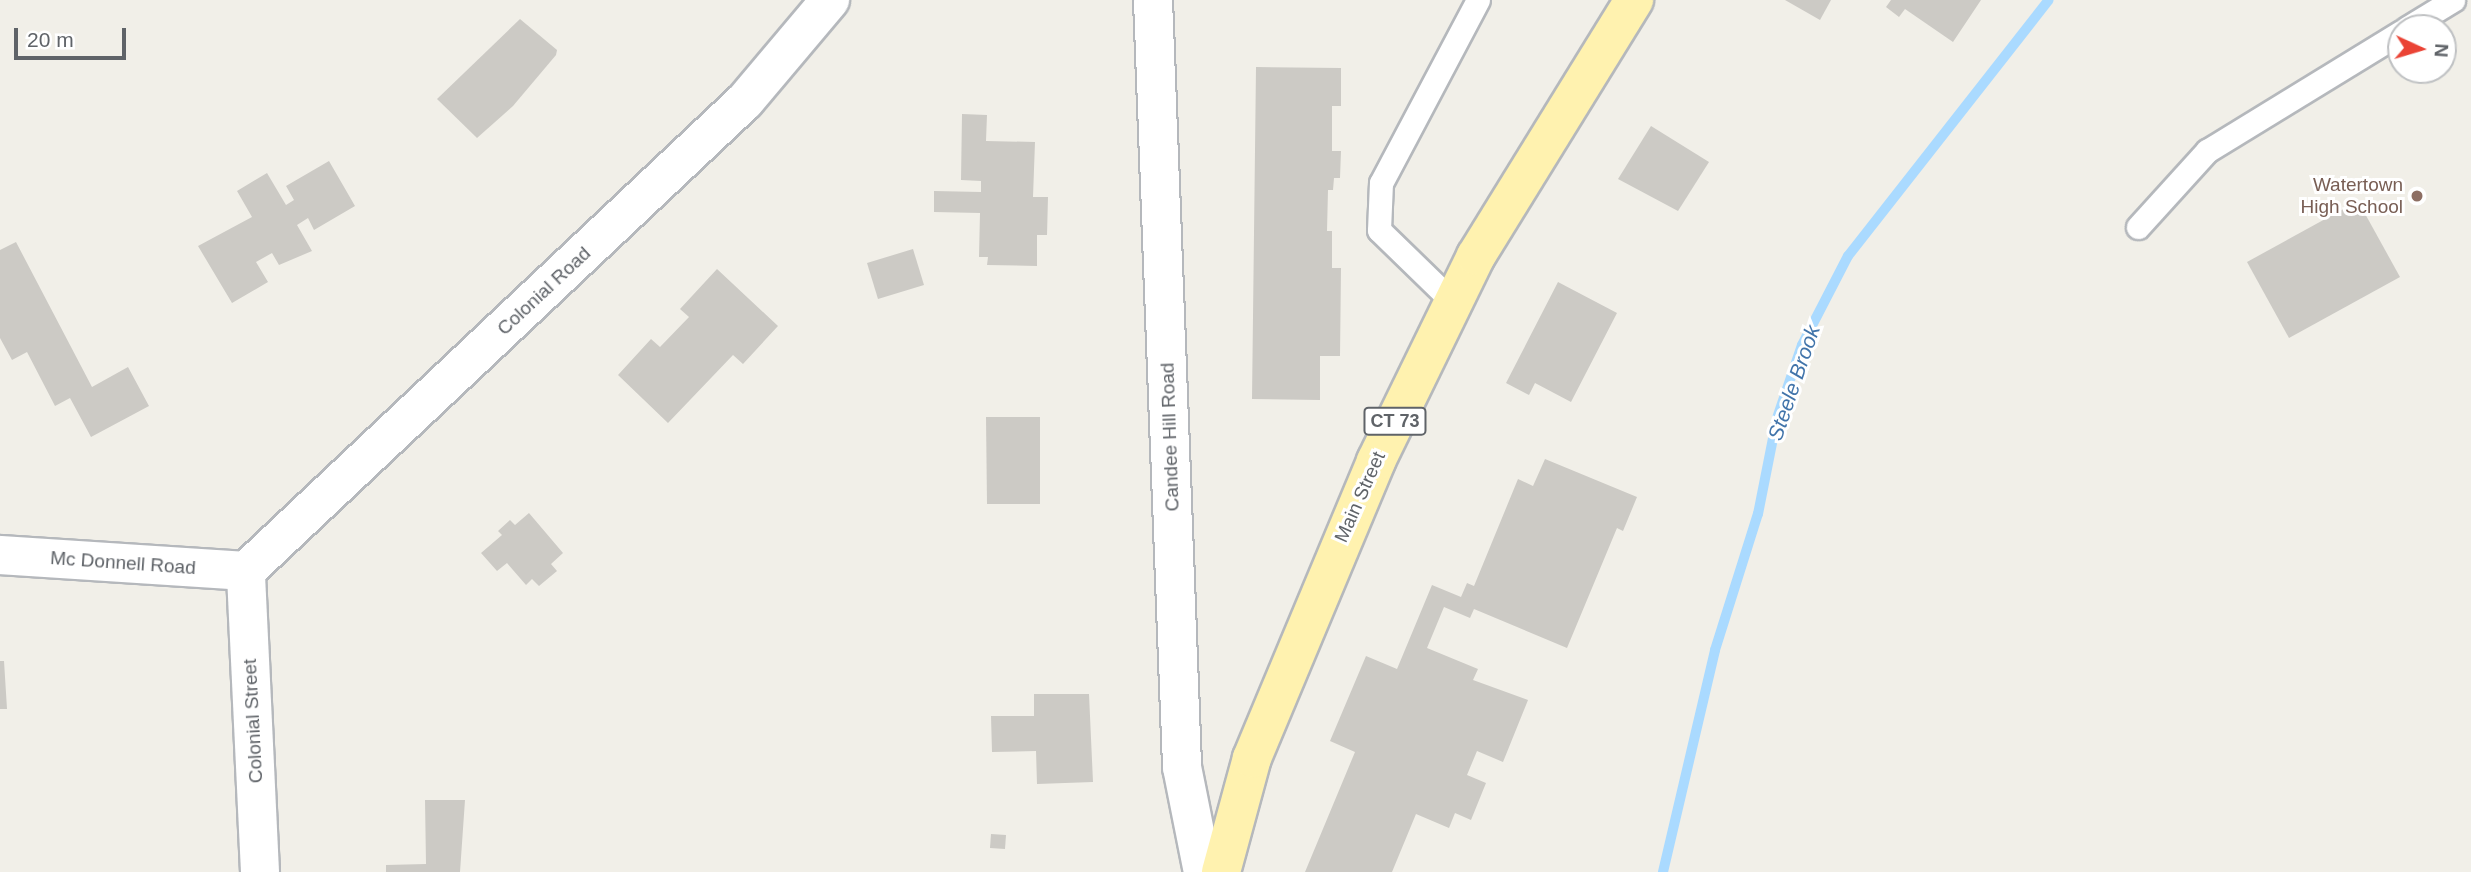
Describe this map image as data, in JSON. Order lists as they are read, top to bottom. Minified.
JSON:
{"streets":{"main road":["CT 73","Main Street"],"street":["Colonial Road","Candee Hill Road","Mc Donnell Road","Colonial Street"]},"crossings":[["Colonial Road","Mc Donnell Road"],["Colonial Road","Colonial Street"],["Mc Donnell Road","Colonial Street"]],"water":["Steele Brook"],"places":["Watertown High School"],"scale_bar":"20 m","north":"right"}
